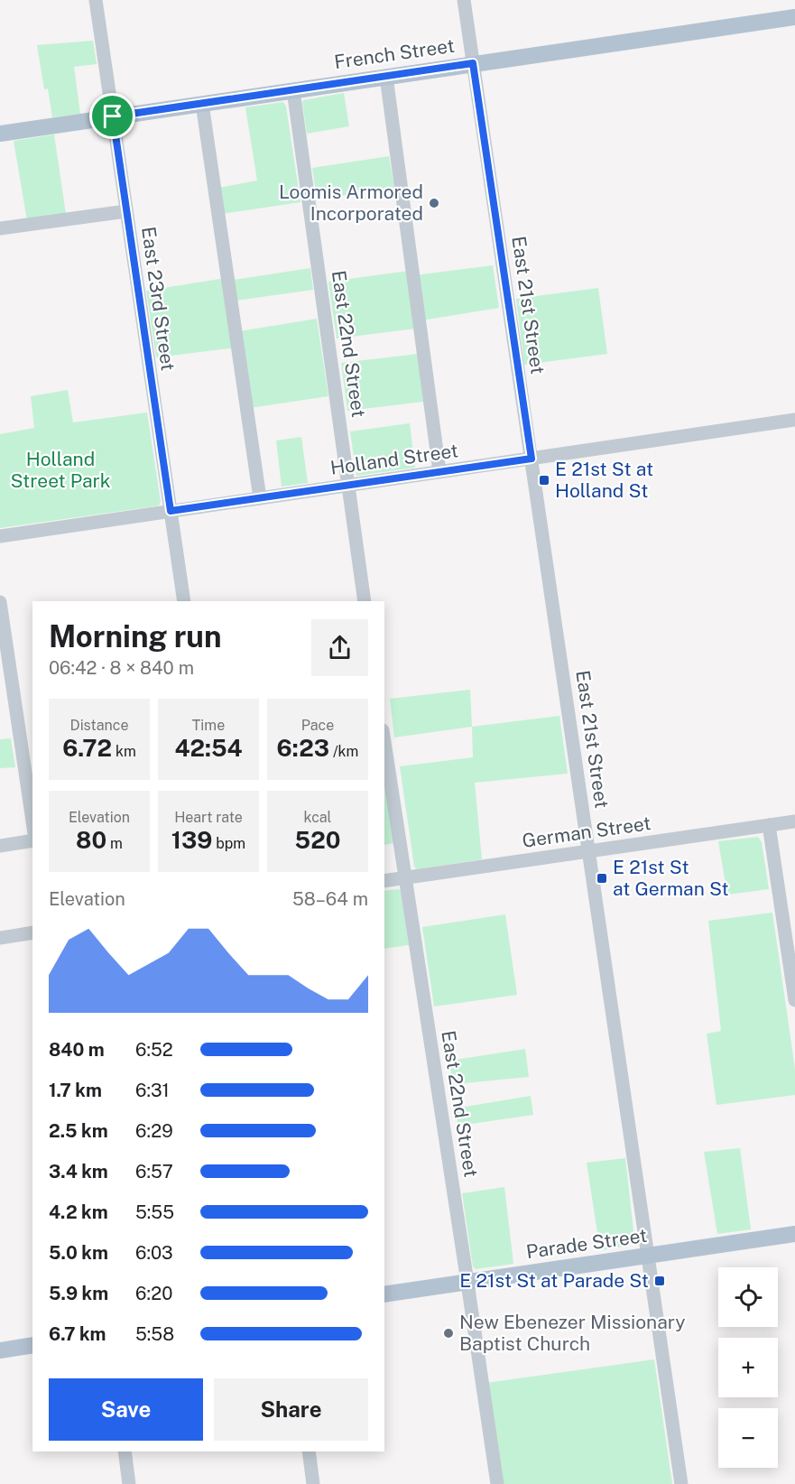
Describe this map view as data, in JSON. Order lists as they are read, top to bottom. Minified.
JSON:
{"streets":{"main road":["French Street","Parade Street"],"street":["East 23rd Street","East 21st Street","East 22nd Street","Holland Street","German Street"]},"crossings":[["French Street","East 23rd Street"],["French Street","East 21st Street"],["French Street","East 22nd Street"],["East 23rd Street","Holland Street"],["East 21st Street","Holland Street"],["East 21st Street","German Street"],["East 21st Street","Parade Street"],["East 22nd Street","Holland Street"],["East 22nd Street","German Street"],["East 22nd Street","Parade Street"]],"parks":["Holland Street Park"],"places":{"other":["Loomis Armored Incorporated","New Ebenezer Missionary Baptist Church"],"transit":["E 21st St at Holland St","E 21st St at German St","E 21st St at Parade St"]},"page":{"heading":["Morning run","06:42 · 8 × 840 m"],"stats":[["Distance","6.72 km"],["Time","42:54"],["Pace","6:23 /km"],["Elevation","80 m"],["Heart rate","139 bpm"],["kcal","520"]],"chart":["Elevation","58–64 m"],"list":[{"name":"840 m","note":"6:52"},{"name":"1.7 km","note":"6:31"},{"name":"2.5 km","note":"6:29"},{"name":"3.4 km","note":"6:57"},{"name":"4.2 km","note":"5:55"},{"name":"5.0 km","note":"6:03"},{"name":"5.9 km","note":"6:20"},{"name":"6.7 km","note":"5:58"}],"map_buttons":["+","−"],"buttons":["Save","Share"]}}
